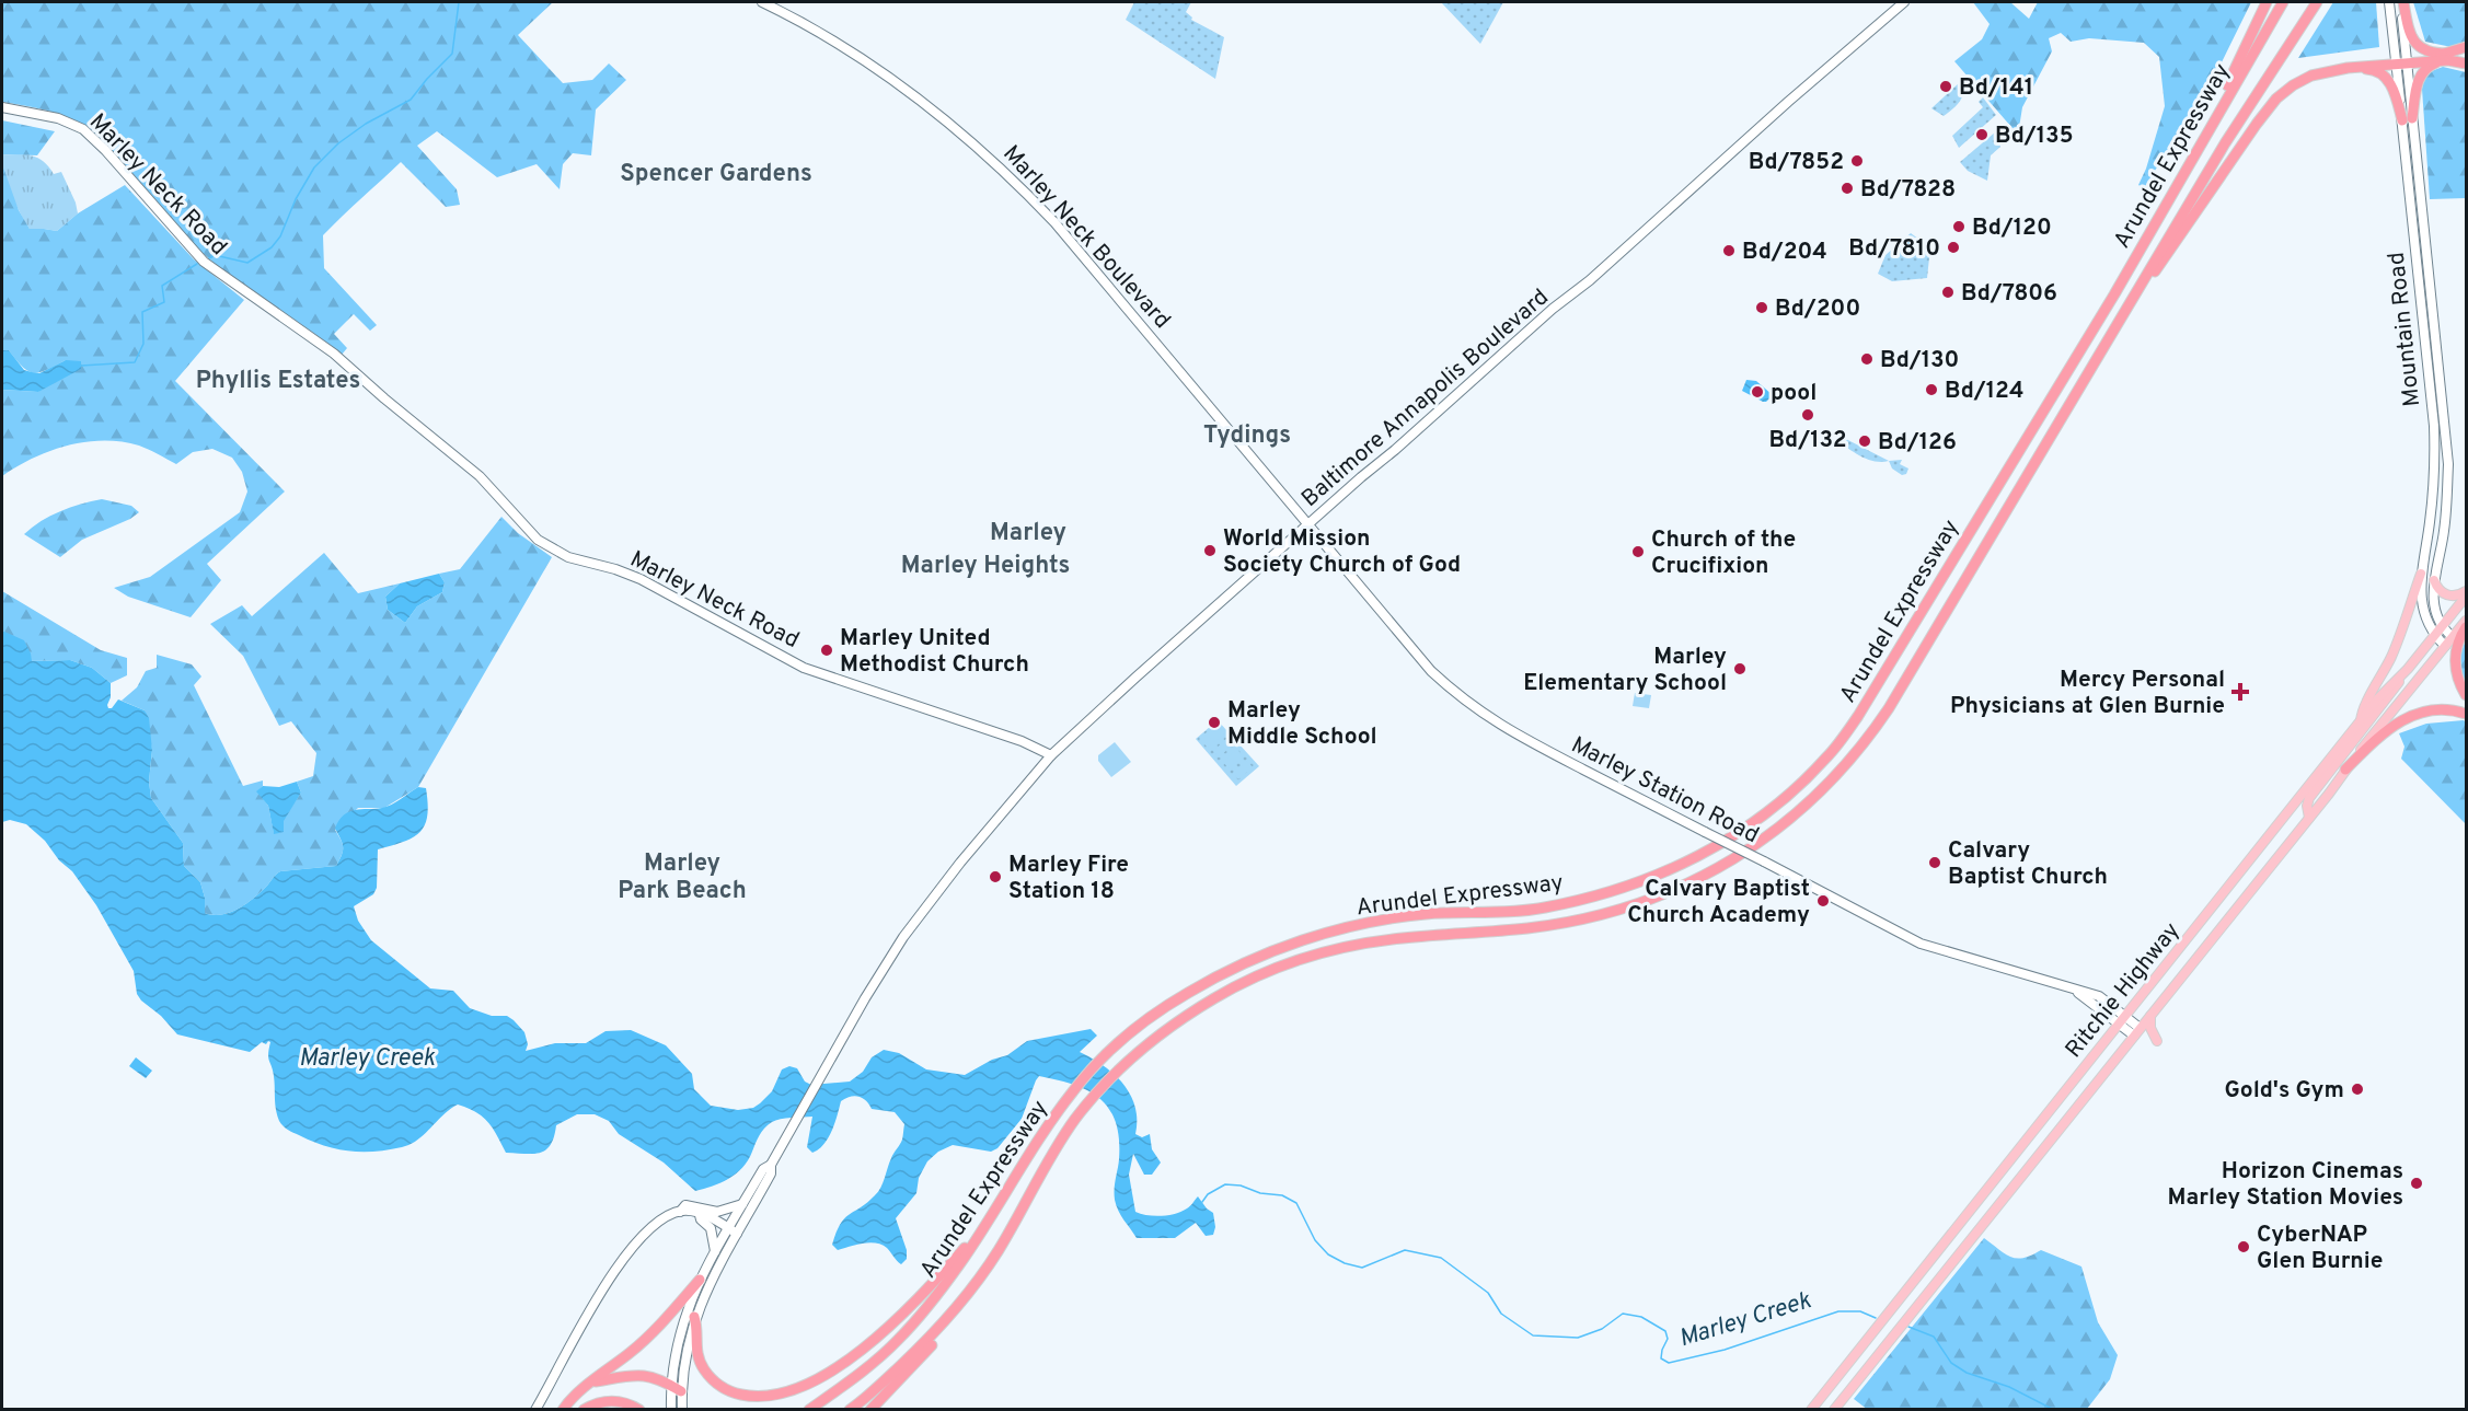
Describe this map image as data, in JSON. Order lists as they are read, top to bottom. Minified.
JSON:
{"streets":{"highway":["Arundel Expressway"],"main road":["Marley Neck Road","Marley Neck Boulevard","Mountain Road","Baltimore Annapolis Boulevard","Marley Station Road","Ritchie Highway"]},"crossings":[["Marley Neck Road","Baltimore Annapolis Boulevard"],["Marley Neck Boulevard","Baltimore Annapolis Boulevard"],["Marley Neck Boulevard","Marley Station Road"],["Mountain Road","Ritchie Highway"],["Baltimore Annapolis Boulevard","Marley Station Road"],["Marley Station Road","Ritchie Highway"]],"districts":["Spencer Gardens","Phyllis Estates","Tydings","Marley","Marley Heights","Marley Park Beach"],"water":["Marley Creek"],"places":{"other":["Bd/141","Bd/135","Bd/7852","Bd/7828","Bd/120","Bd/7810","Bd/204","Bd/7806","Bd/200","Bd/130","Bd/124","pool","Bd/132","Bd/126","World Mission Society Church of God","Church of the Crucifixion","Marley United Methodist Church","Marley Elementary School","Marley Middle School","Calvary Baptist Church","Marley Fire Station 18","Calvary Baptist Church Academy","Gold's Gym","Horizon Cinemas Marley Station Movies","CyberNAP Glen Burnie"],"health":["Mercy Personal Physicians at Glen Burnie"]}}
